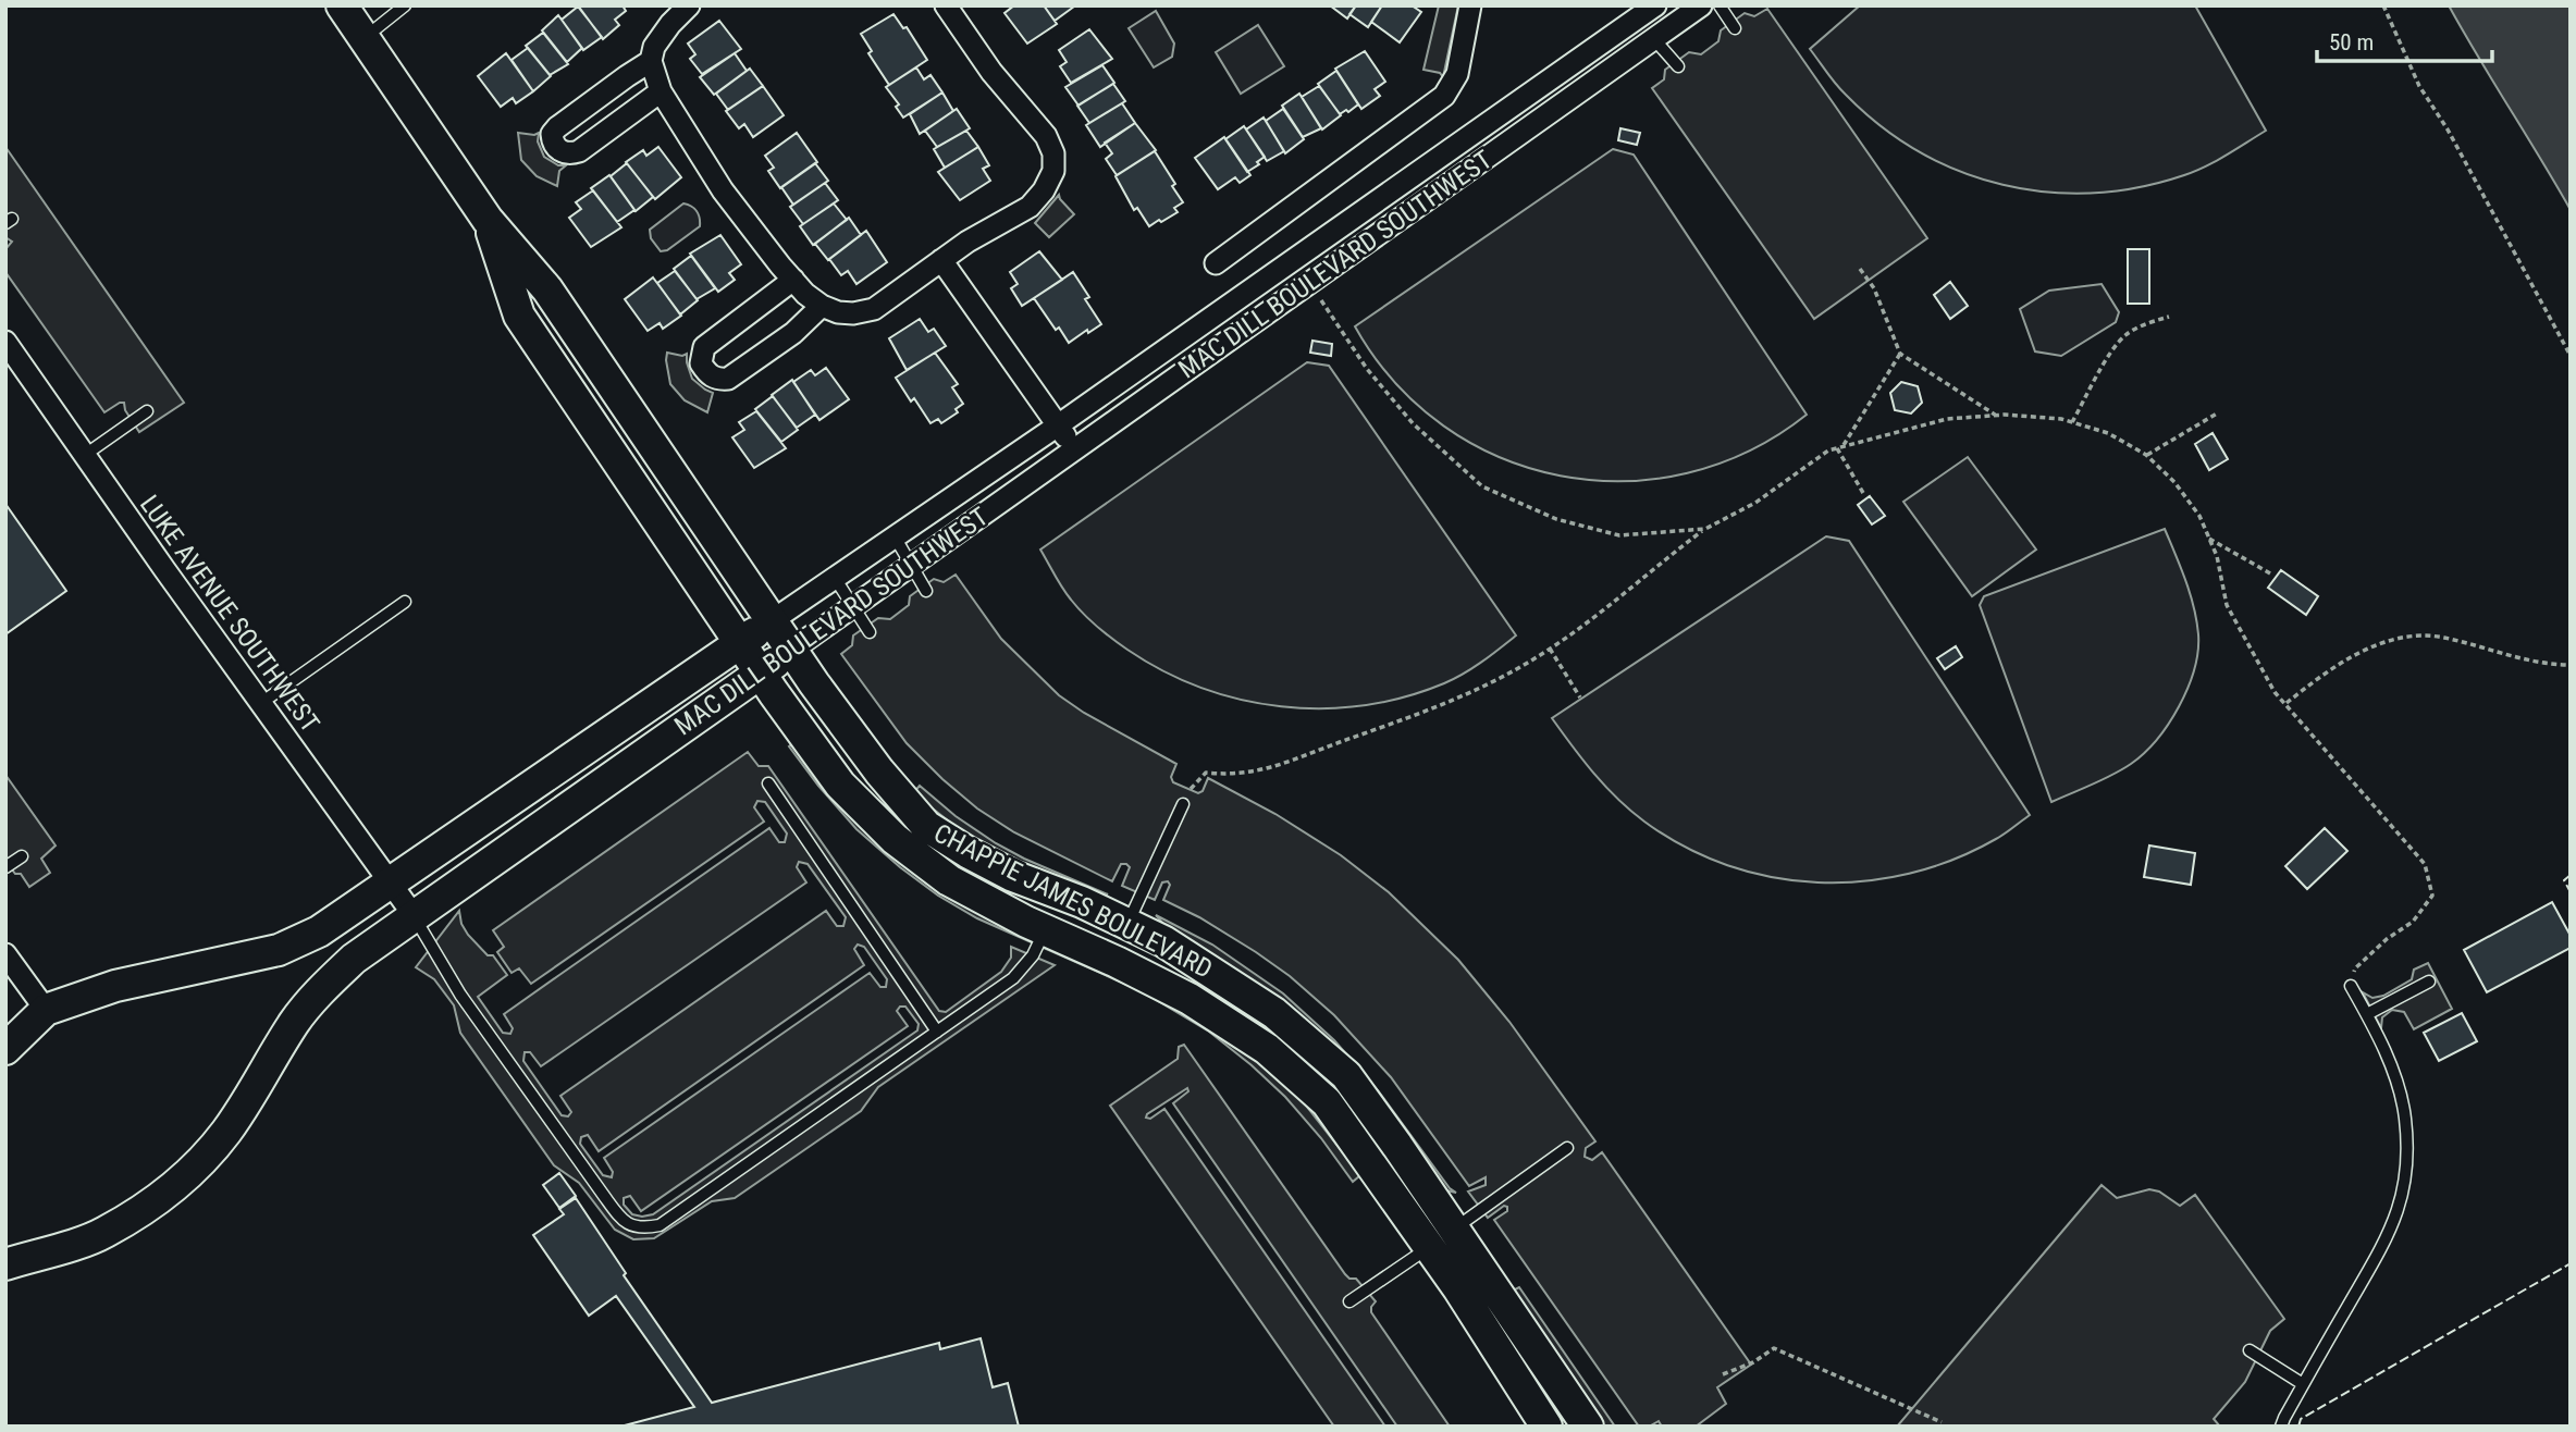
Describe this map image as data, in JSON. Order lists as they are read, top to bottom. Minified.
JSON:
{"streets":{"street":["MAC DILL BOULEVARD SOUTHWEST","LUKE AVENUE SOUTHWEST","CHAPPIE JAMES BOULEVARD"]},"crossings":[["MAC DILL BOULEVARD SOUTHWEST","LUKE AVENUE SOUTHWEST"],["MAC DILL BOULEVARD SOUTHWEST","CHAPPIE JAMES BOULEVARD"]],"scale_bar":"50 m"}
